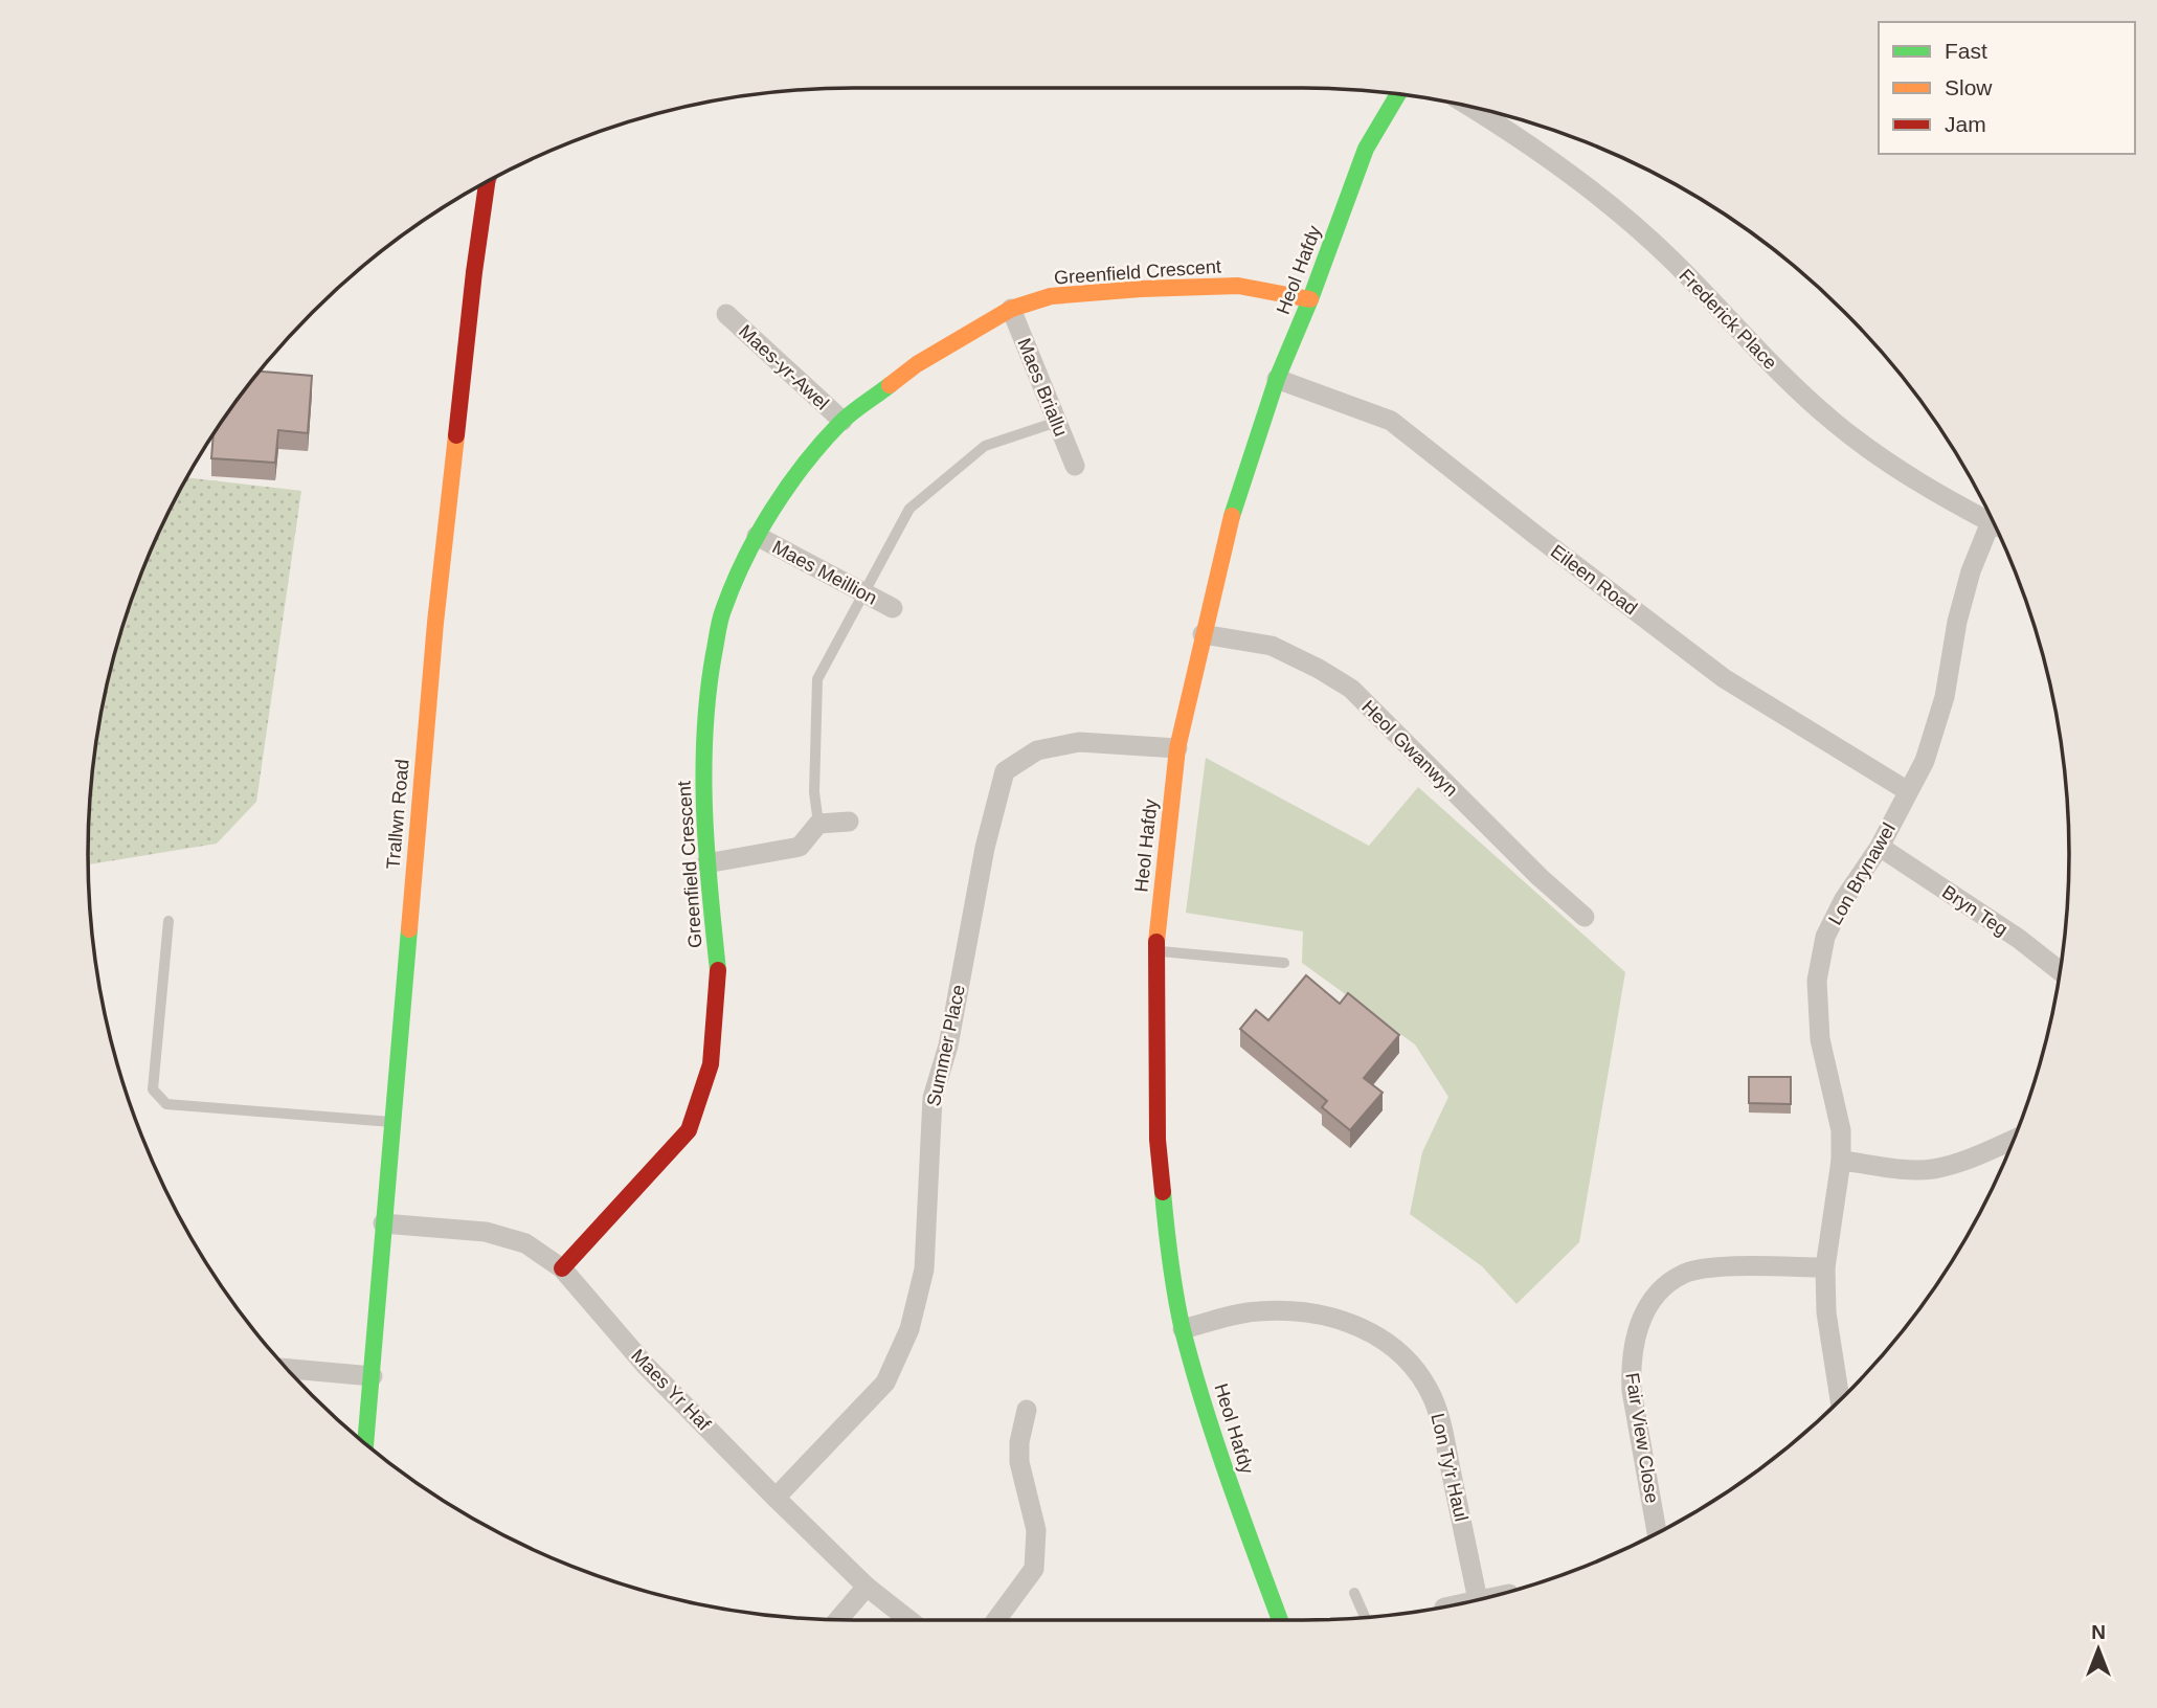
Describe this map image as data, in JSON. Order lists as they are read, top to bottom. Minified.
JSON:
{"streets":{"street":["Heol Hafdy","Greenfield Crescent","Frederick Place","Maes-yr-Awel","Maes Briallu","Maes Meillion","Eileen Road","Heol Gwanwyn","Trallwn Road","Lon Brynawel","Bryn Teg","Summer Place","Maes Yr Haf","Fair View Close","Lon Ty'r Haul"]},"crossings":[["Heol Hafdy","Greenfield Crescent"],["Heol Hafdy","Eileen Road"],["Heol Hafdy","Heol Gwanwyn"],["Heol Hafdy","Summer Place"],["Heol Hafdy","Lon Ty'r Haul"],["Greenfield Crescent","Maes-yr-Awel"],["Greenfield Crescent","Maes Briallu"],["Greenfield Crescent","Maes Meillion"],["Greenfield Crescent","Maes Yr Haf"],["Eileen Road","Lon Brynawel"],["Trallwn Road","Maes Yr Haf"],["Lon Brynawel","Bryn Teg"],["Lon Brynawel","Fair View Close"],["Summer Place","Maes Yr Haf"]],"legend":["Fast","Slow","Jam"],"north":"top"}
